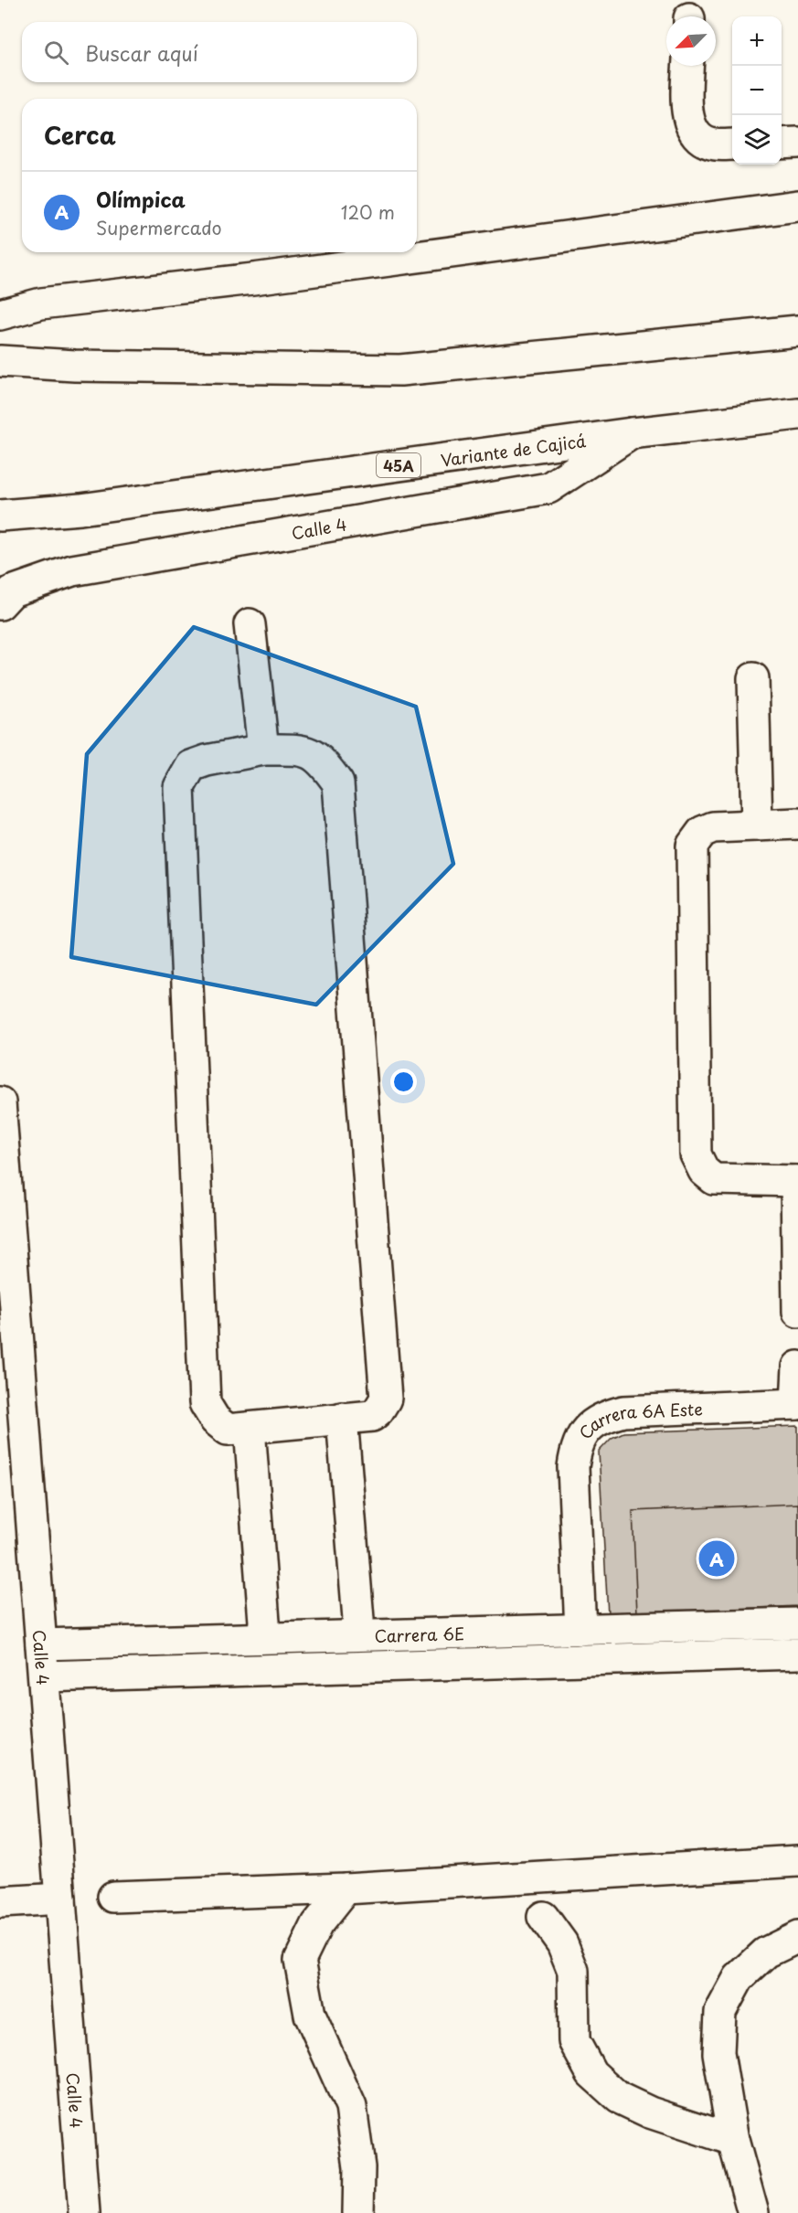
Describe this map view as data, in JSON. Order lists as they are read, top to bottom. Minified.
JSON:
{"streets":{"main road":["Variante de Cajicá","45A","Calle 4","Carrera 6A Este","Carrera 6E"]},"crossings":[["Variante de Cajicá","Calle 4"],["Calle 4","Carrera 6E"],["Carrera 6A Este","Carrera 6E"]],"north":"bottom left","page":{"map_buttons":["+","−"],"search":"Buscar aquí","heading":"Cerca","list":[{"mark":"A","name":"Olímpica","note":"Supermercado","value":"120 m"}],"pins":"A"}}
